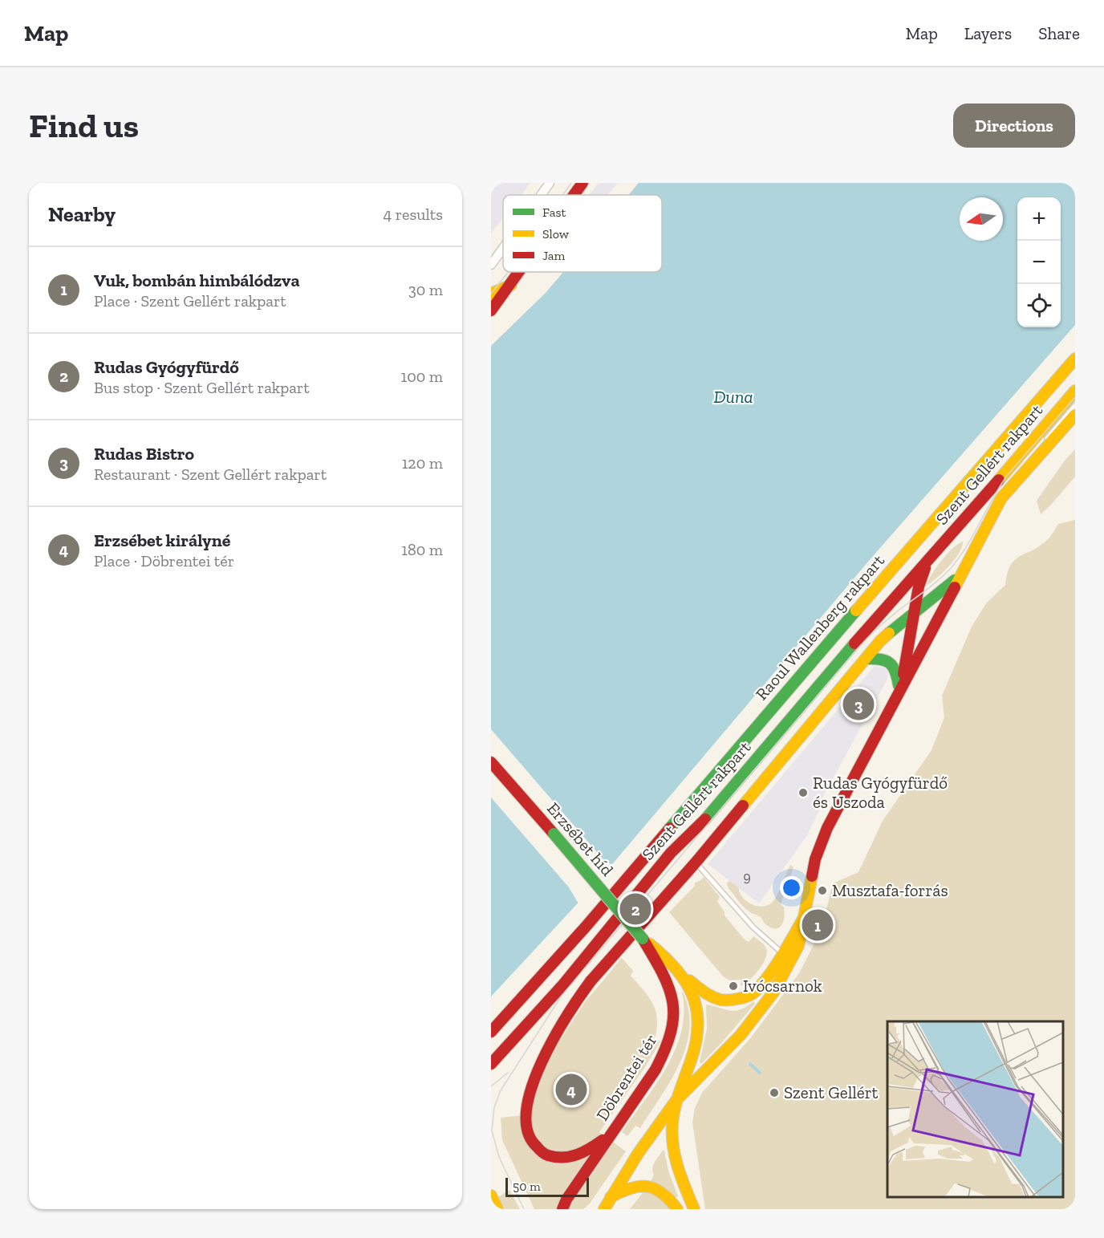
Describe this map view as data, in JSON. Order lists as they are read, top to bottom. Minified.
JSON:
{"streets":{"main road":["Szent Gellért rakpart","Raoul Wallenberg rakpart","Erzsébet híd","Döbrentei tér"]},"crossings":[["Szent Gellért rakpart","Döbrentei tér"],["Erzsébet híd","Döbrentei tér"]],"water":["Duna"],"places":["Rudas Gyógyfürdő és Uszoda","Musztafa-forrás","Ivócsarnok","Szent Gellért"],"house_numbers":["9"],"legend":["Fast","Slow","Jam"],"scale_bar":"50 m","north":"left","page":{"header":"Map","nav":["Map","Layers","Share"],"buttons":"Directions","title":"Find us","heading":["Nearby","4 results"],"map_buttons":["+","−"],"list":[{"mark":"1","name":"Vuk, bombán himbálódzva","note":"Place · Szent Gellért rakpart","value":"30 m"},{"mark":"2","name":"Rudas Gyógyfürdő","note":"Bus stop · Szent Gellért rakpart","value":"100 m"},{"mark":"3","name":"Rudas Bistro","note":"Restaurant · Szent Gellért rakpart","value":"120 m"},{"mark":"4","name":"Erzsébet királyné","note":"Place · Döbrentei tér","value":"180 m"}],"pins":["3","2","1","4"],"scale":"50 m"}}
